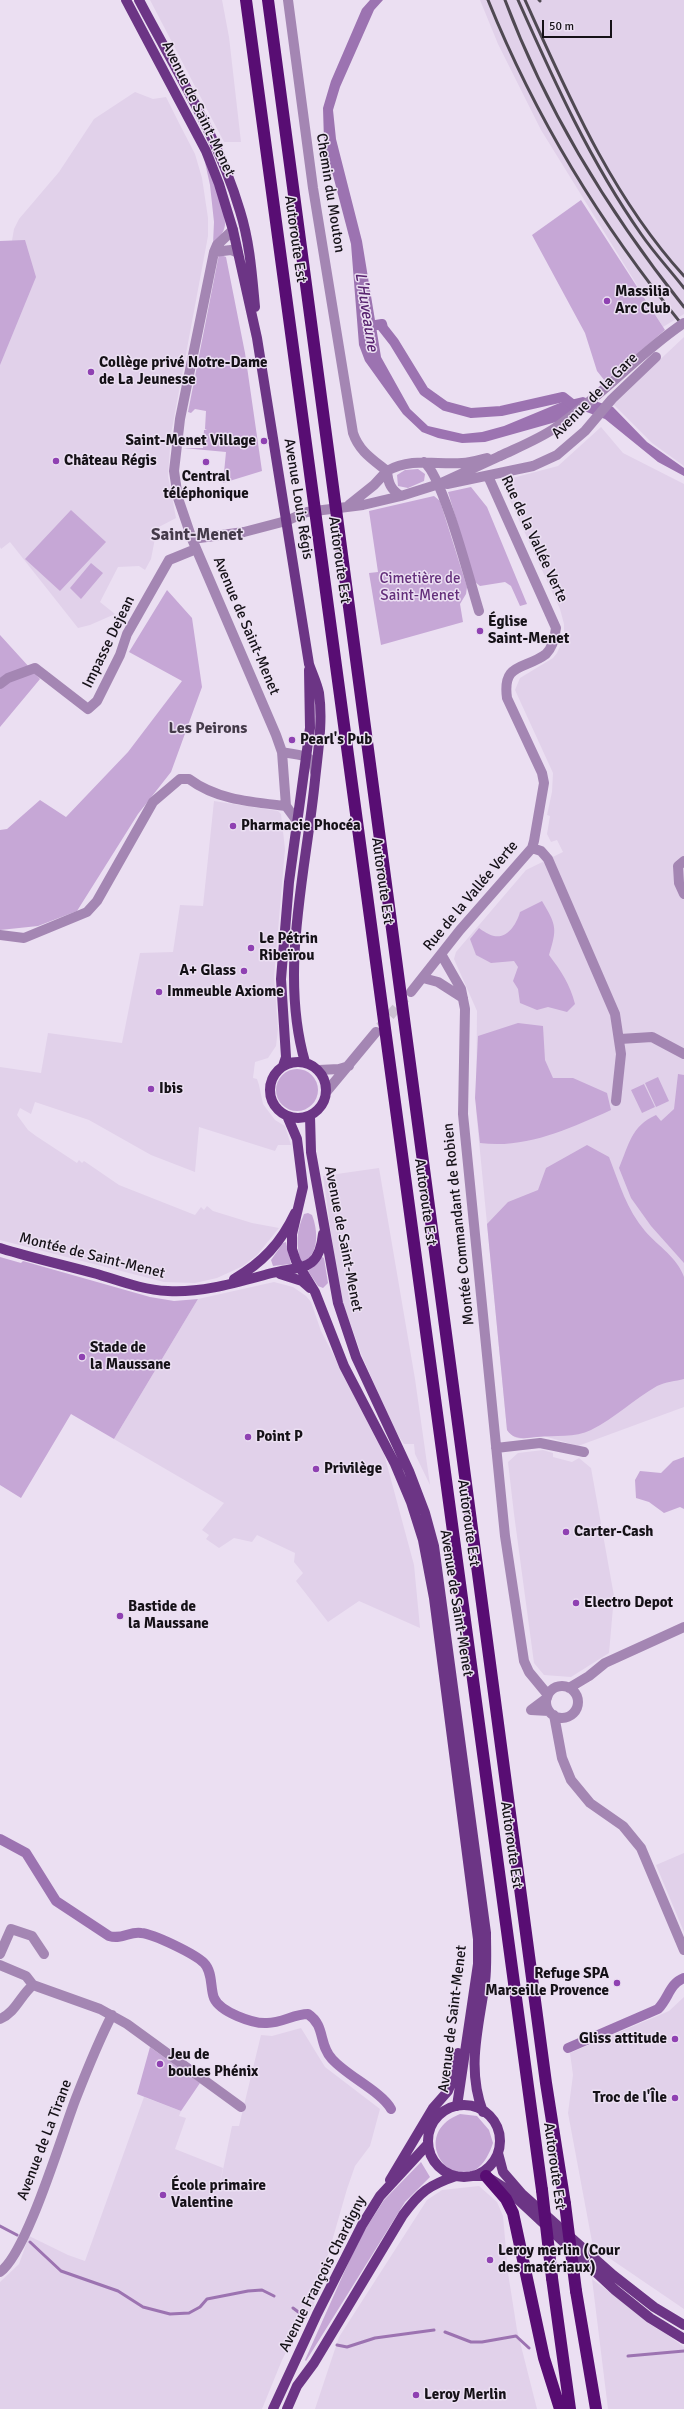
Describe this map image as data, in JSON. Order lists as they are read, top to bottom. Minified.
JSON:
{"streets":{"highway":["Autoroute Est"],"main road":["Avenue de Saint-Menet","Avenue Louis Régis","Montée de Saint-Menet","Avenue François Chardigny"],"street":["Chemin du Mouton","Avenue de la Gare","Rue de la Vallée Verte","Impasse Dejean","Montée Commandant de Robien","Avenue de La Tirane"]},"crossings":[["Avenue de Saint-Menet","Avenue Louis Régis"],["Avenue de Saint-Menet","Impasse Dejean"],["Avenue de Saint-Menet","Montée de Saint-Menet"],["Avenue de Saint-Menet","Avenue François Chardigny"],["Avenue de la Gare","Rue de la Vallée Verte"],["Rue de la Vallée Verte","Montée Commandant de Robien"]],"districts":["Saint-Menet","Les Peirons"],"water":["L'Huveaune"],"parks":["Cimetière de Saint-Menet"],"places":["Massilia Arc Club","Collège privé Notre-Dame de La Jeunesse","Saint-Menet Village","Château Régis","Central téléphonique","Église Saint-Menet","Pearl's Pub","Pharmacie Phocéa","Le Pétrin Ribeïrou","A+ Glass","Immeuble Axiome","Ibis","Stade de la Maussane","Point P","Privilège","Carter-Cash","Electro Depot","Bastide de la Maussane","Refuge SPA Marseille Provence","Gliss attitude","Jeu de boules Phénix","Troc de l'Île","École primaire Valentine","Leroy merlin (Cour des matériaux)","Leroy Merlin"],"scale_bar":"50 m"}
